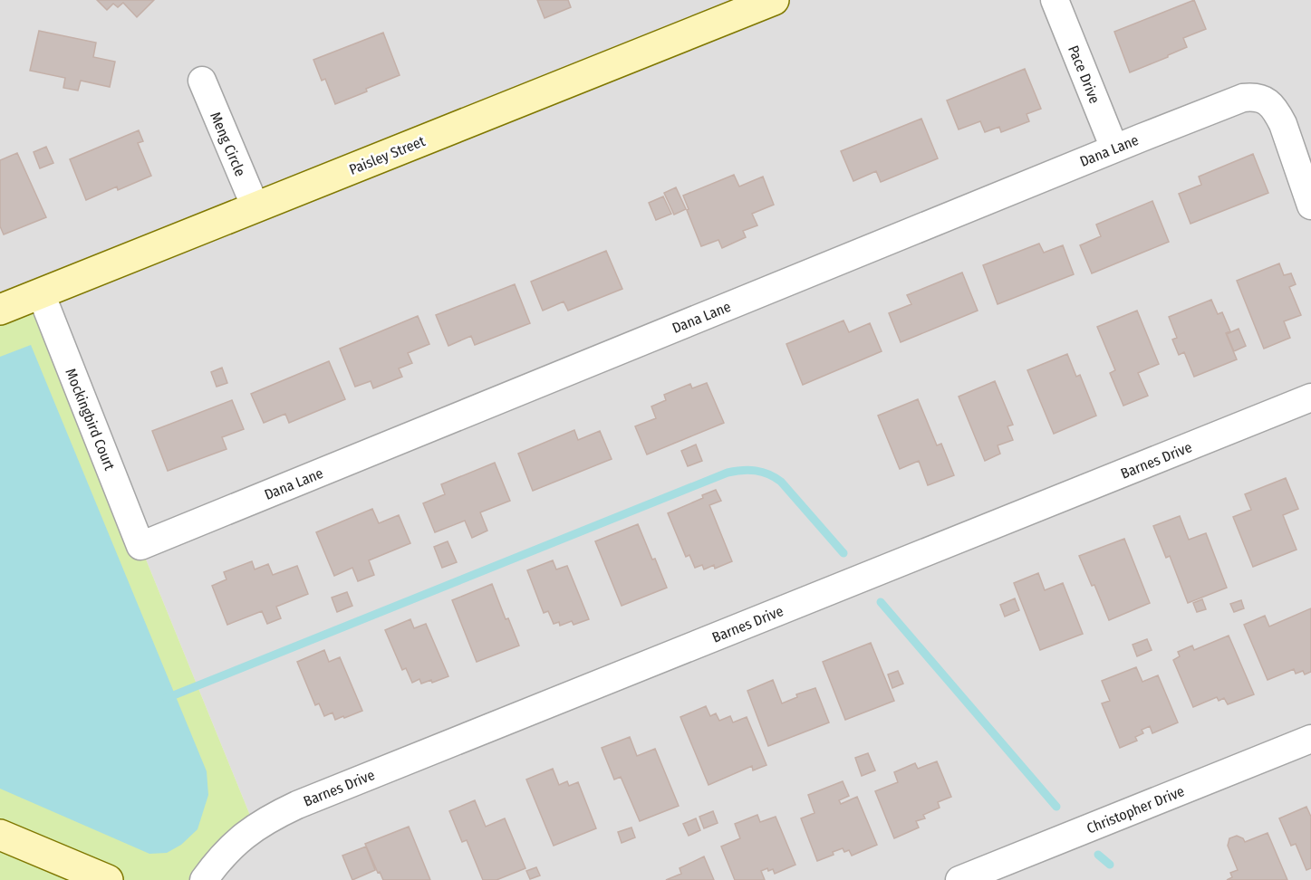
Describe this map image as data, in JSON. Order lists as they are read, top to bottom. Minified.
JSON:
{"streets":{"street":["Pace Drive","Meng Circle","Dana Lane","Paisley Street","Mockingbird Court","Barnes Drive","Christopher Drive"]},"crossings":[["Pace Drive","Dana Lane"],["Meng Circle","Paisley Street"],["Dana Lane","Mockingbird Court"],["Paisley Street","Mockingbird Court"]]}
